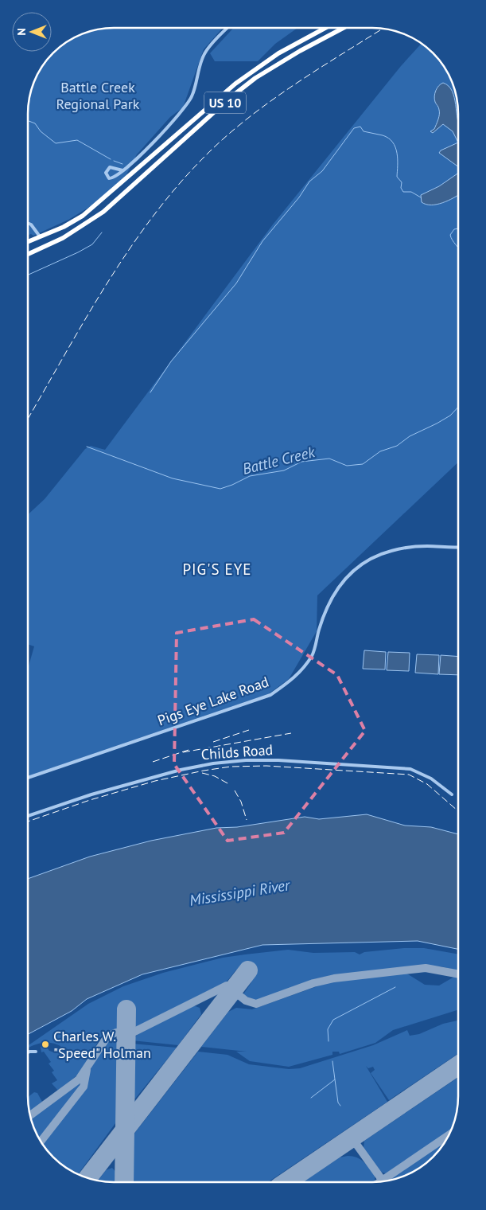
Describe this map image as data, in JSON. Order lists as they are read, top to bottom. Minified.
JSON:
{"streets":{"highway":["US 10"],"street":["Pigs Eye Lake Road","Childs Road"]},"districts":["PIG'S EYE"],"water":["Battle Creek","Mississippi River"],"parks":["Battle Creek Regional Park"],"places":["Charles W. \"Speed\" Holman"],"north":"left"}
